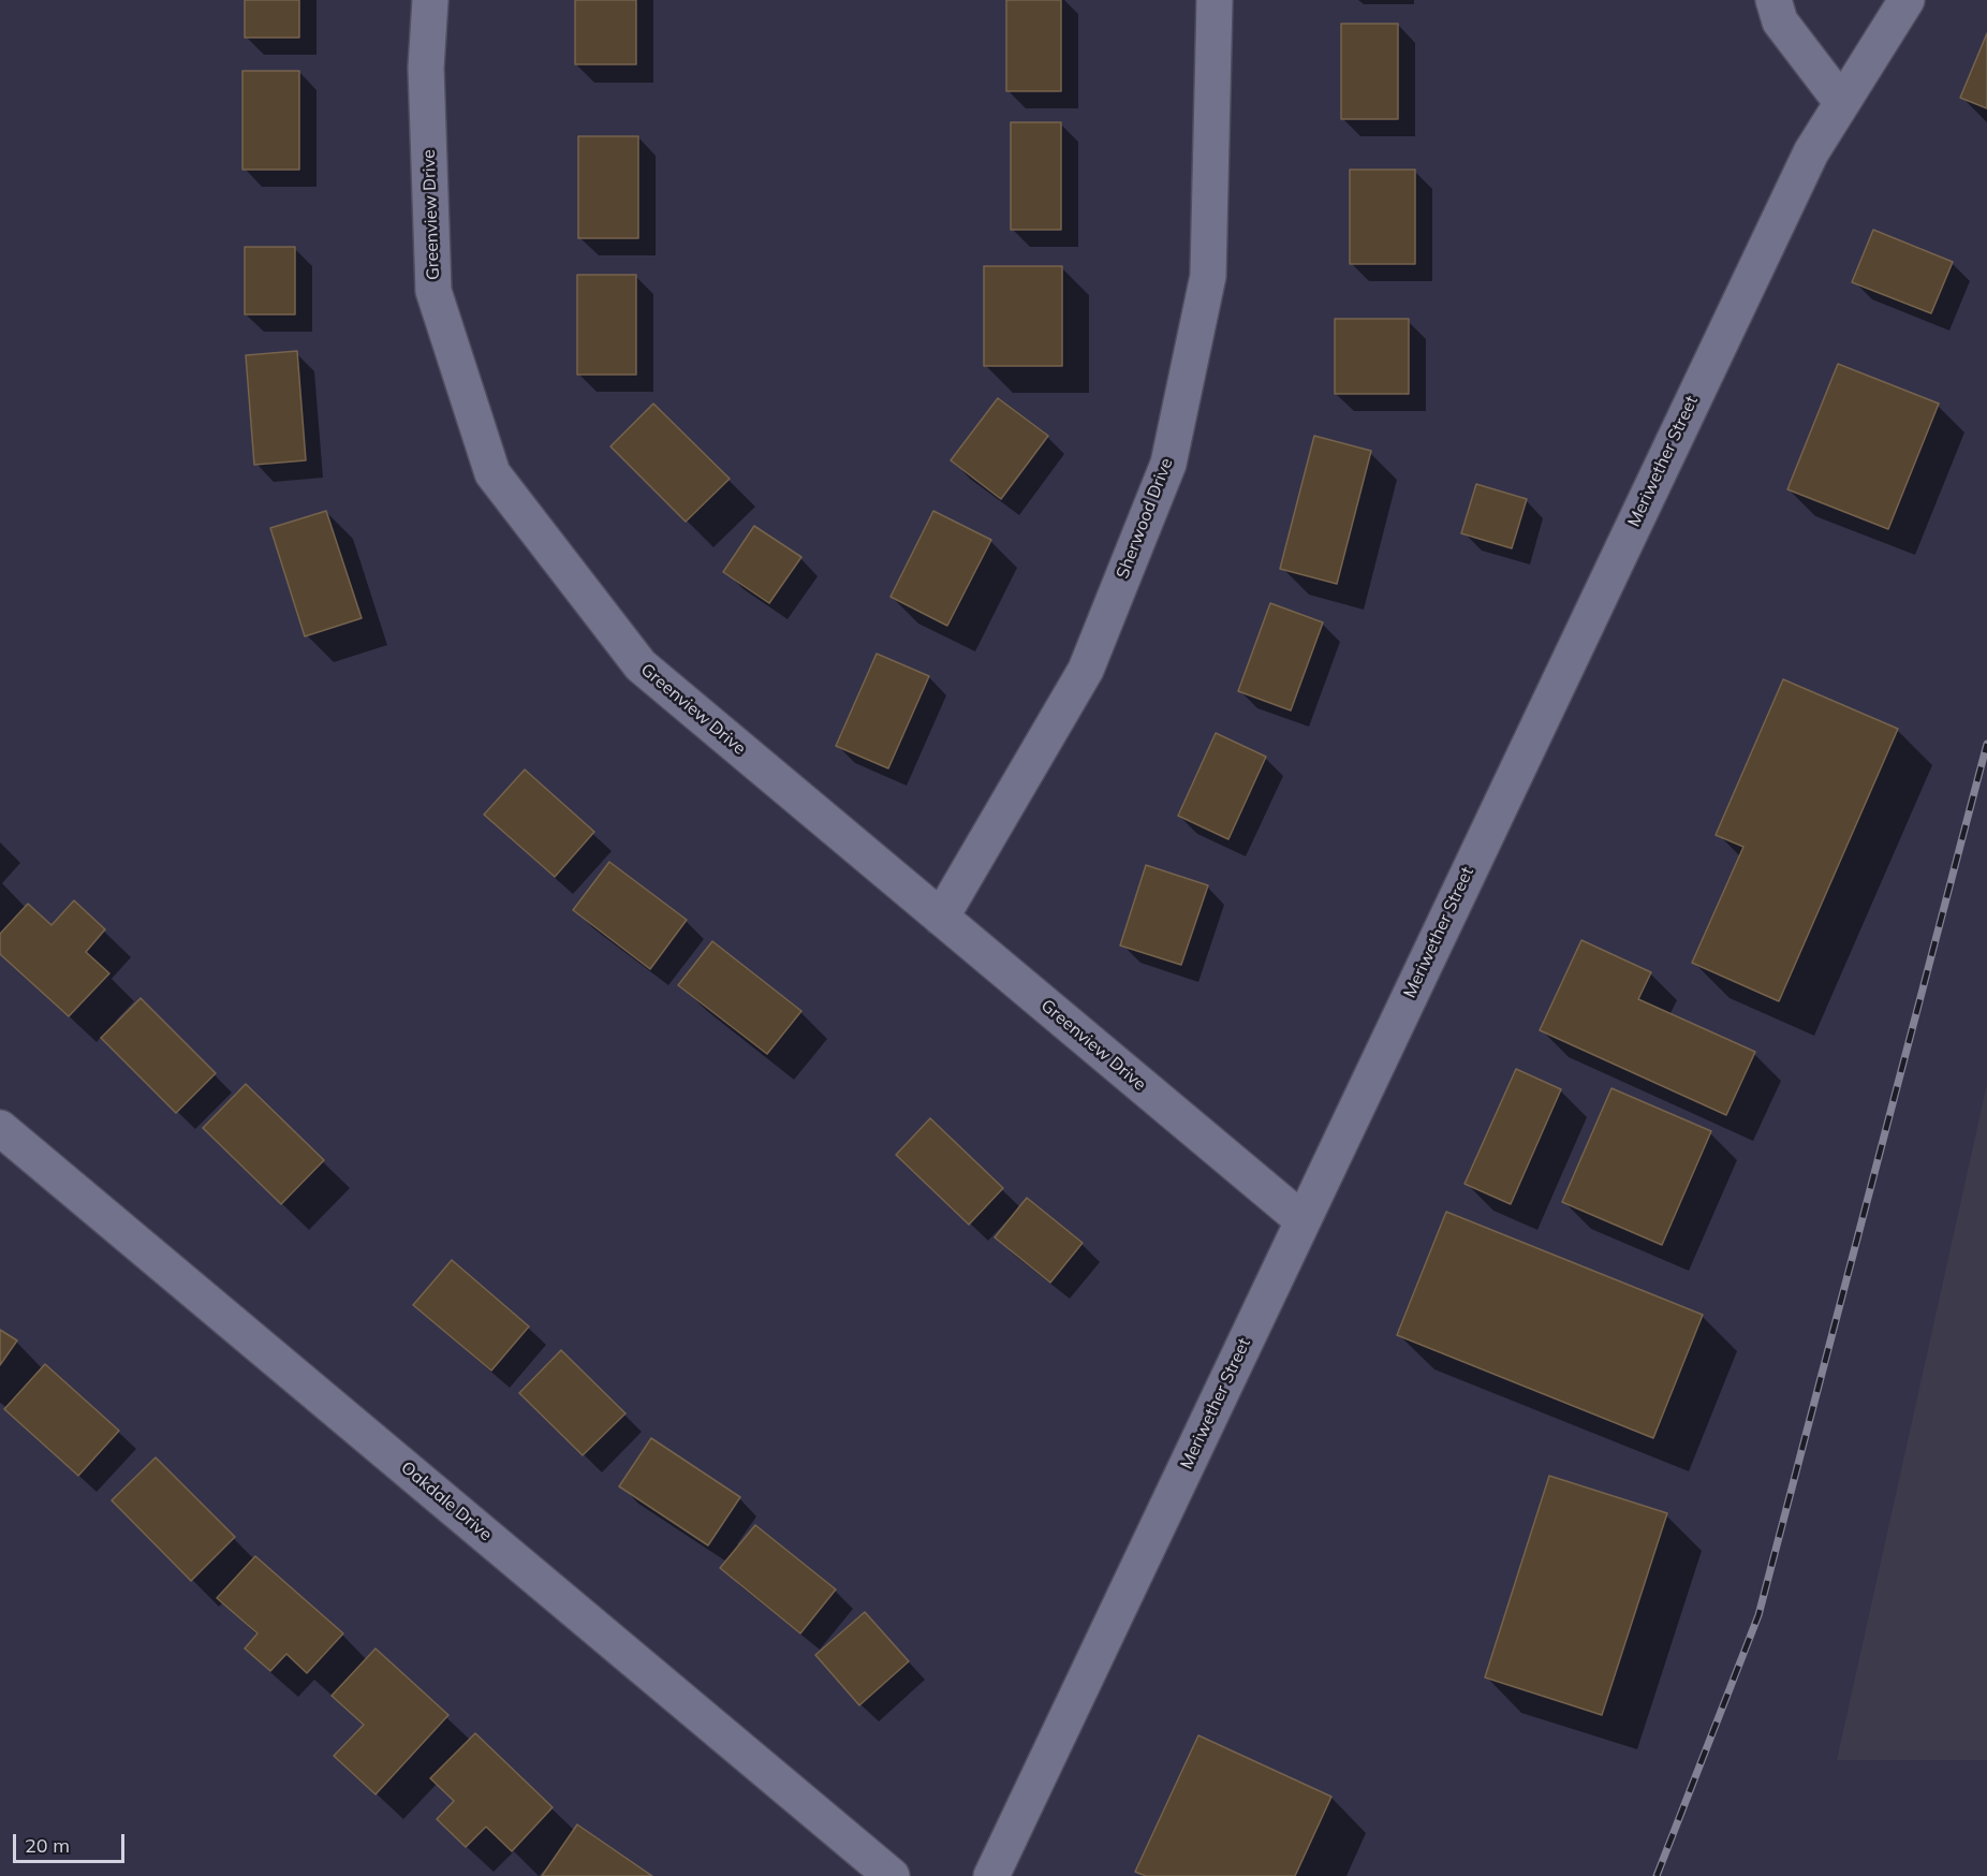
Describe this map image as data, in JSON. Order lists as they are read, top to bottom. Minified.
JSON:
{"streets":{"street":["Greenview Drive","Meriwether Street","Sherwood Drive","Oakdale Drive"]},"crossings":[["Greenview Drive","Meriwether Street"],["Greenview Drive","Sherwood Drive"]],"scale_bar":"20 m"}
